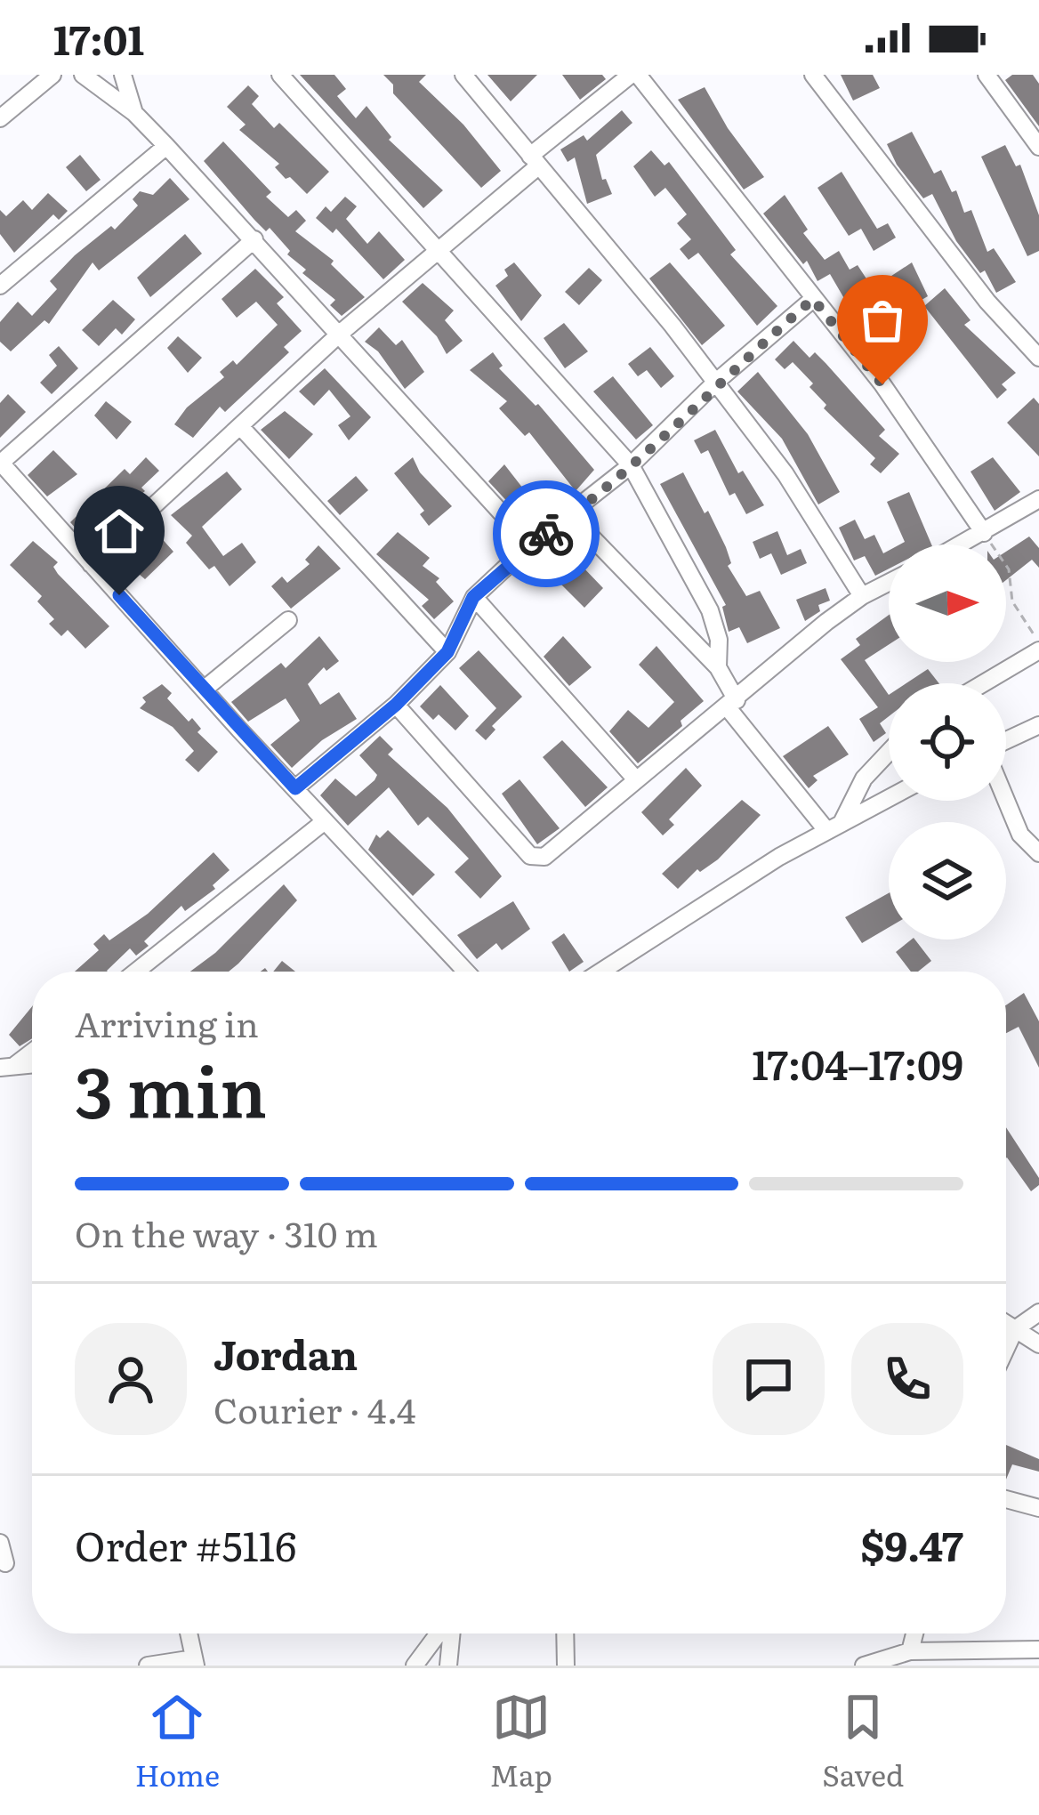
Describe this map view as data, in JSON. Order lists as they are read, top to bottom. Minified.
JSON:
{"north":"right","page":{"status":"17:01","heading":["3 min","Arriving in","17:04–17:09"],"panel":["Jordan","Courier · 4.4","Order #5116","$9.47"],"bar":"On the way · 310 m","tabs":["Home","Map","Saved"]}}
